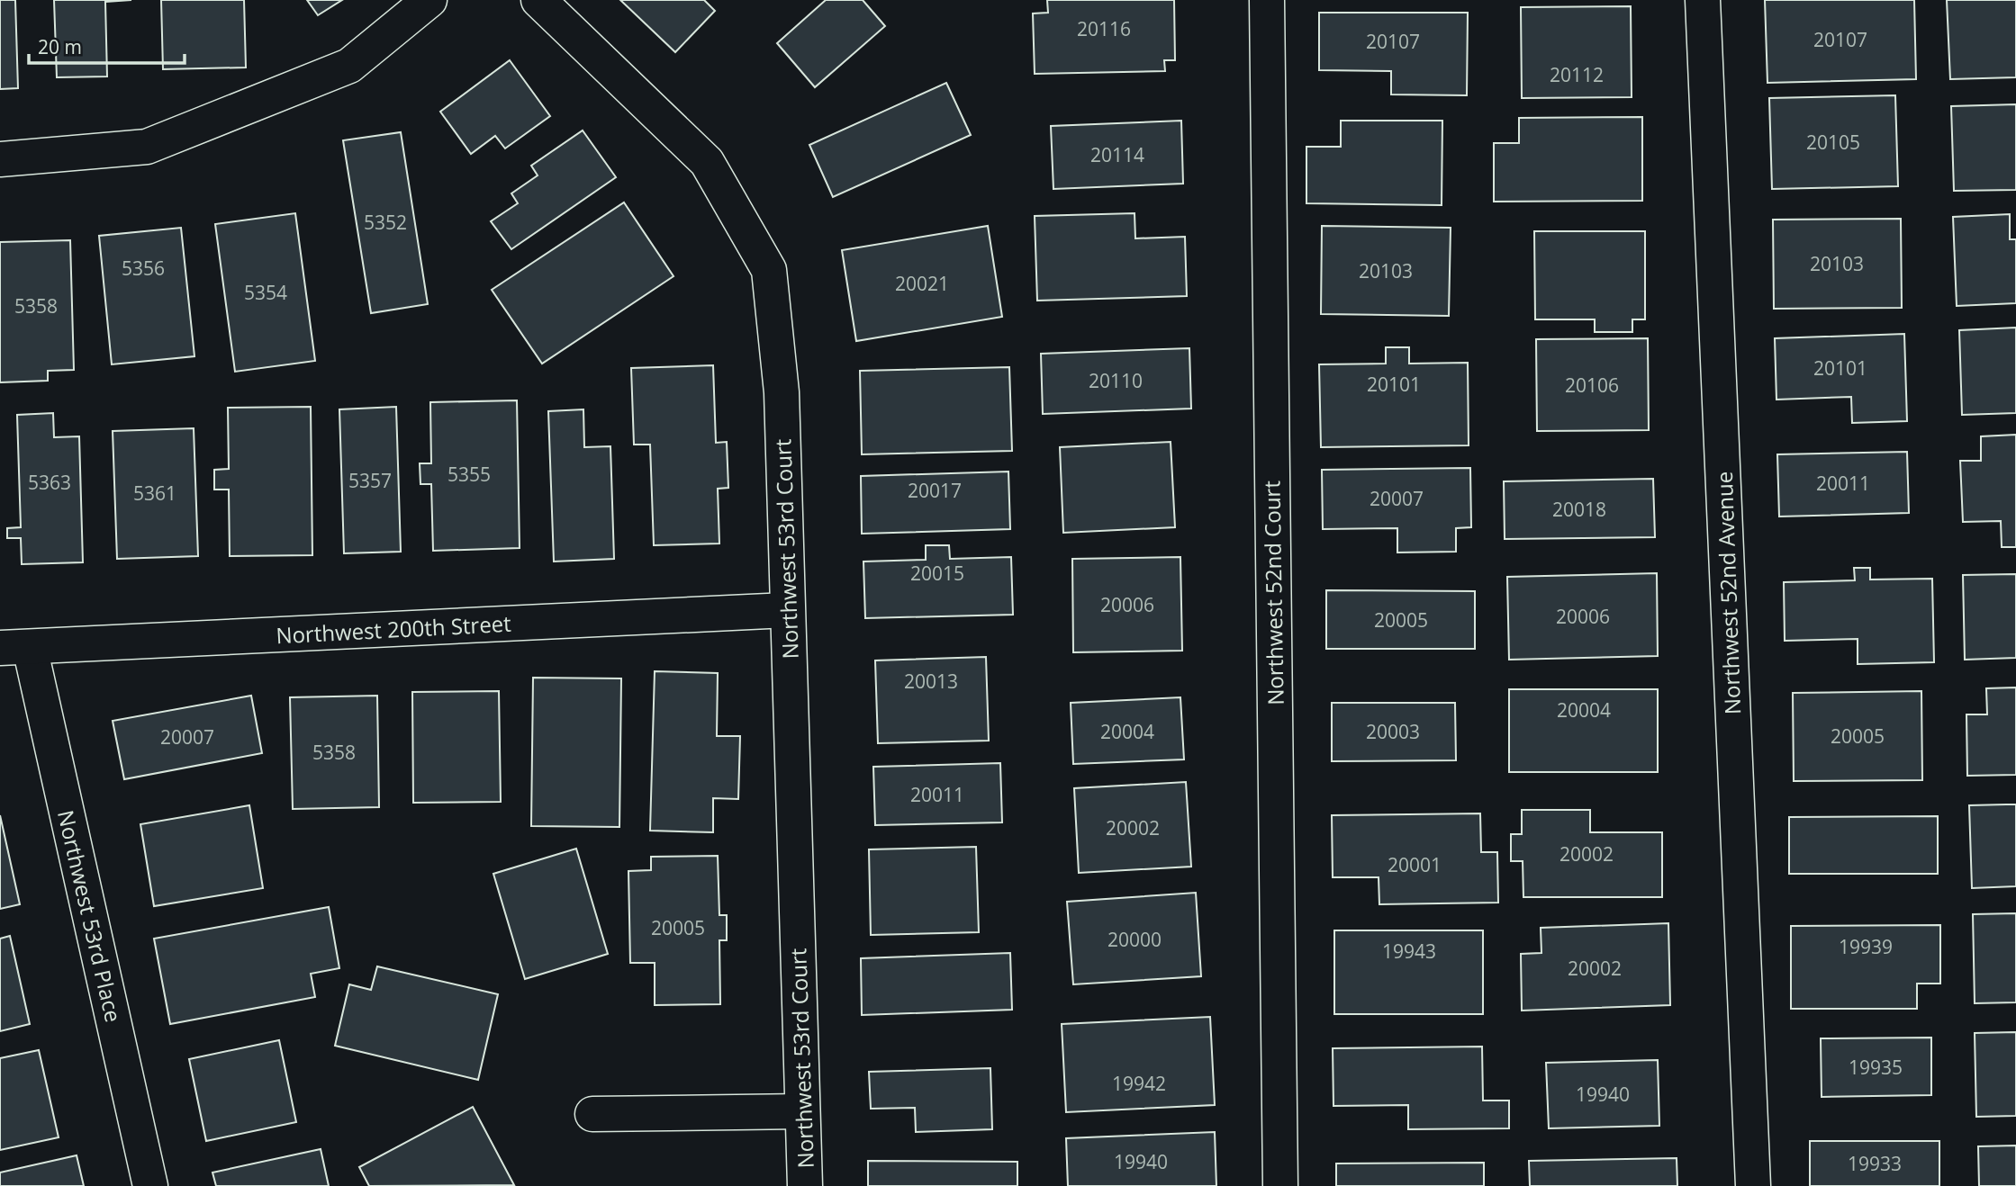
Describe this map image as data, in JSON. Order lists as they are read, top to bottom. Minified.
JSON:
{"streets":{"street":["Northwest 53rd Court","Northwest 52nd Court","Northwest 52nd Avenue","Northwest 200th Street","Northwest 53rd Place"]},"crossings":[["Northwest 53rd Court","Northwest 200th Street"],["Northwest 200th Street","Northwest 53rd Place"]],"house_numbers":["20116","20107","20107","20112","20105","20114","5352","20103","5356","20103","20021","5354","5358","20101","20110","20101","20106","5355","5357","5363","20011","20017","5361","20007","20018","20015","20006","20006","20005","20013","20004","20004","20003","20005","20007","5358","20011","20002","20002","20001","20005","20000","19939","19943","20002","19935","19942","19940","19940","19933"],"scale_bar":"20 m"}
